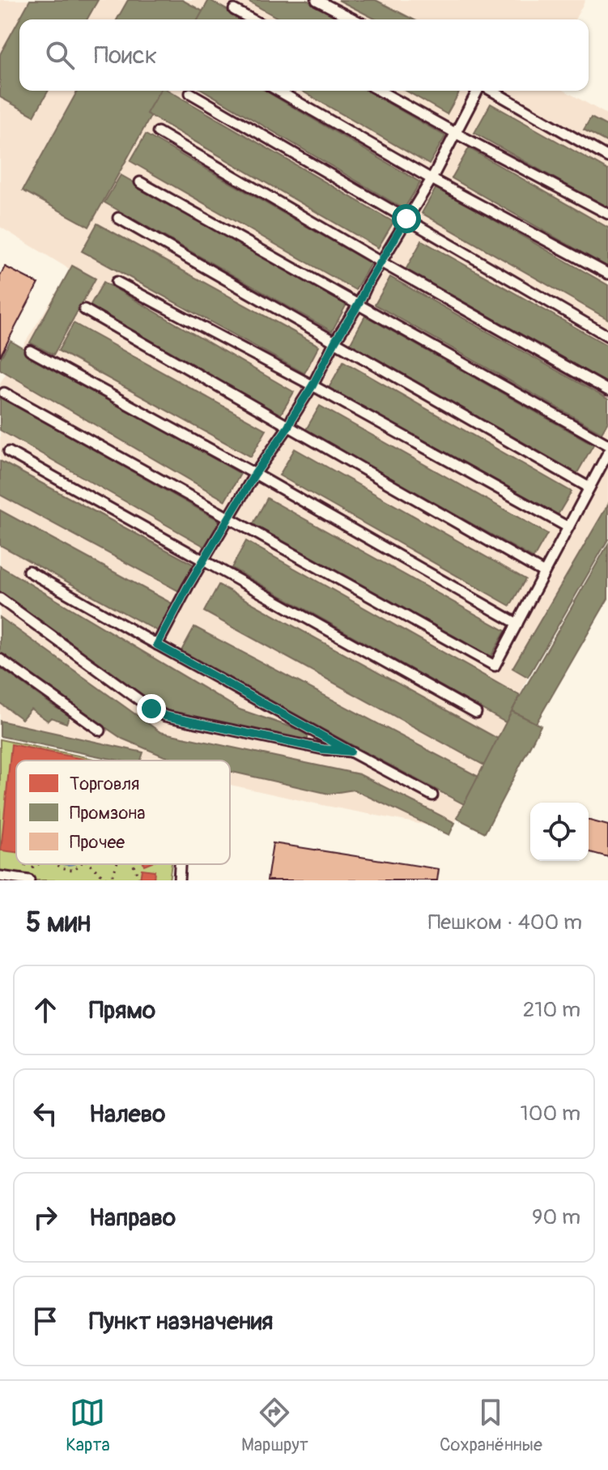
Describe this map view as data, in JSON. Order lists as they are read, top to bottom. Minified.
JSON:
{"legend":["Торговля","Промзона","Прочее"],"page":{"search":"Поиск","heading":["5 мин","Пешком · 400 m"],"list":[["Прямо","210 m"],["Налево","100 m"],["Направо","90 m"],"Пункт назначения"],"nav":["Карта","Маршрут","Сохранённые"]}}
